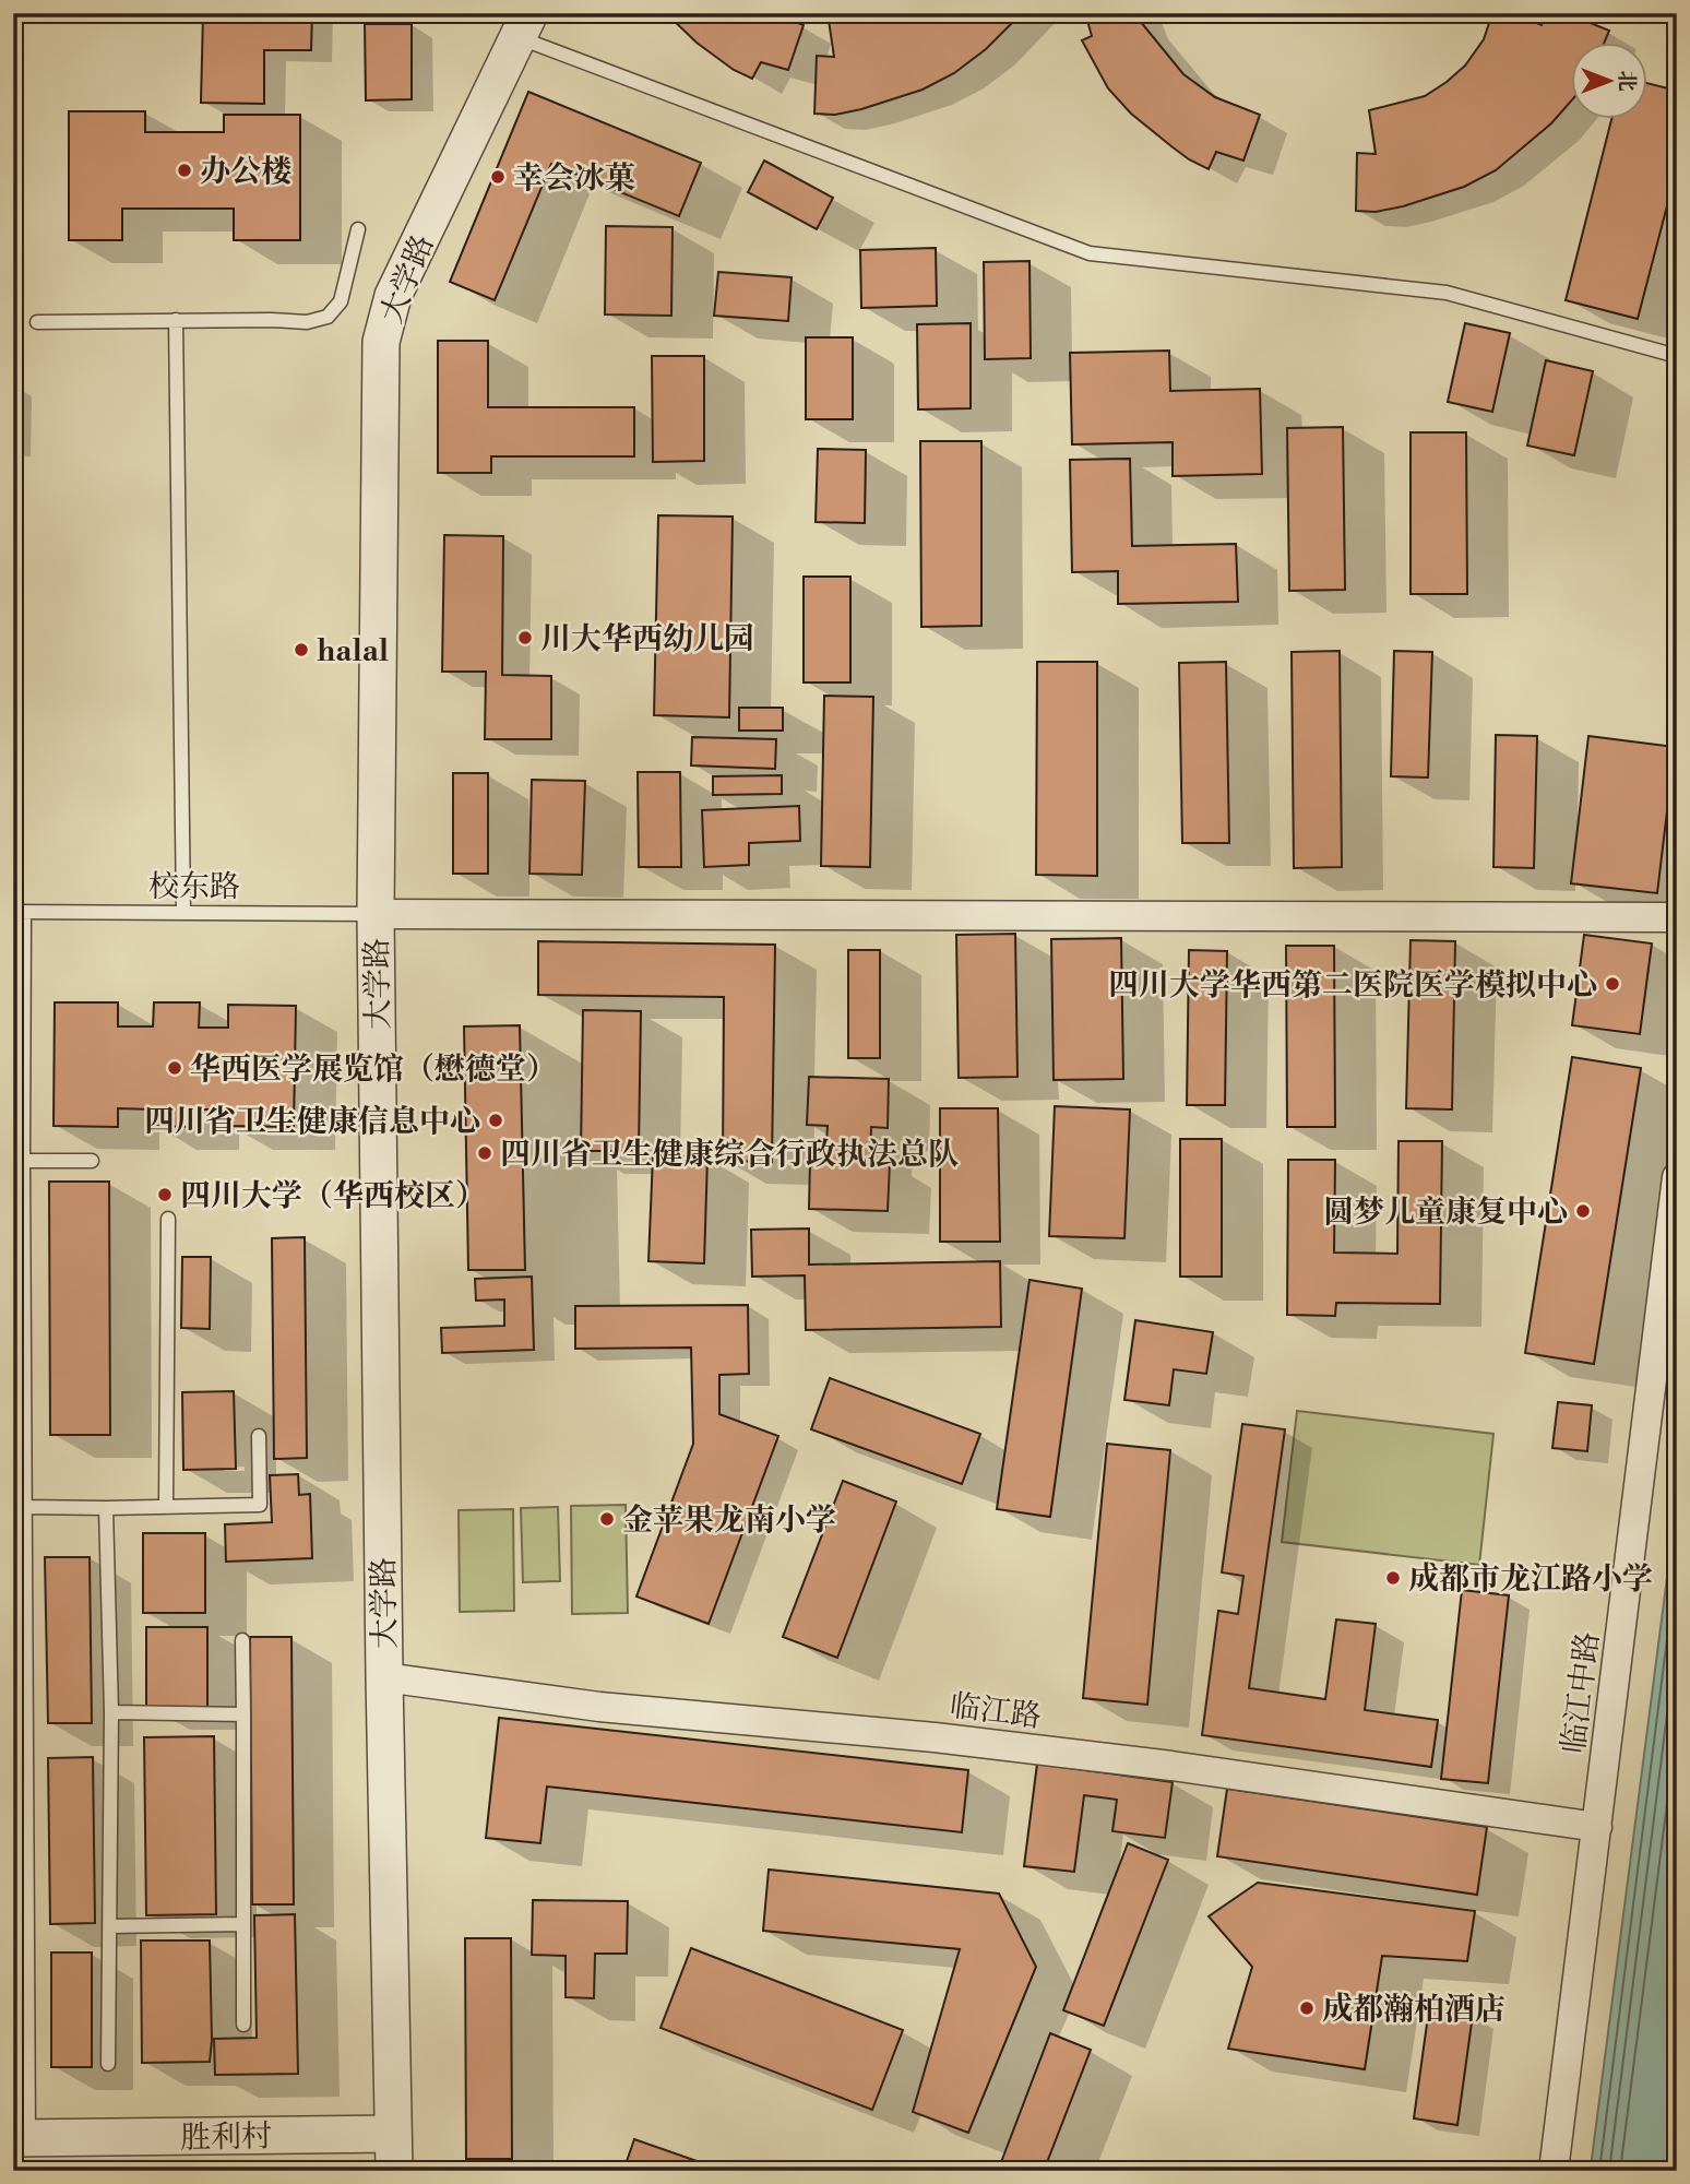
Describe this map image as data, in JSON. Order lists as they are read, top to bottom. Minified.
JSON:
{"streets":{"street":["大学路","临江中路","临江路","胜利村"],"lane":["校东路"]},"crossings":[["大学路","校东路"],["大学路","临江路"],["大学路","胜利村"],["临江中路","临江路"]],"places":["办公楼","幸会冰菓","川大华西幼儿园","halal","四川大学华西第二医院医学模拟中心","华西医学展览馆（懋德堂）","四川省卫生健康信息中心","四川省卫生健康综合行政执法总队","四川大学（华西校区）","圆梦儿童康复中心","金苹果龙南小学","成都市龙江路小学","成都瀚柏酒店"],"north":"right"}
